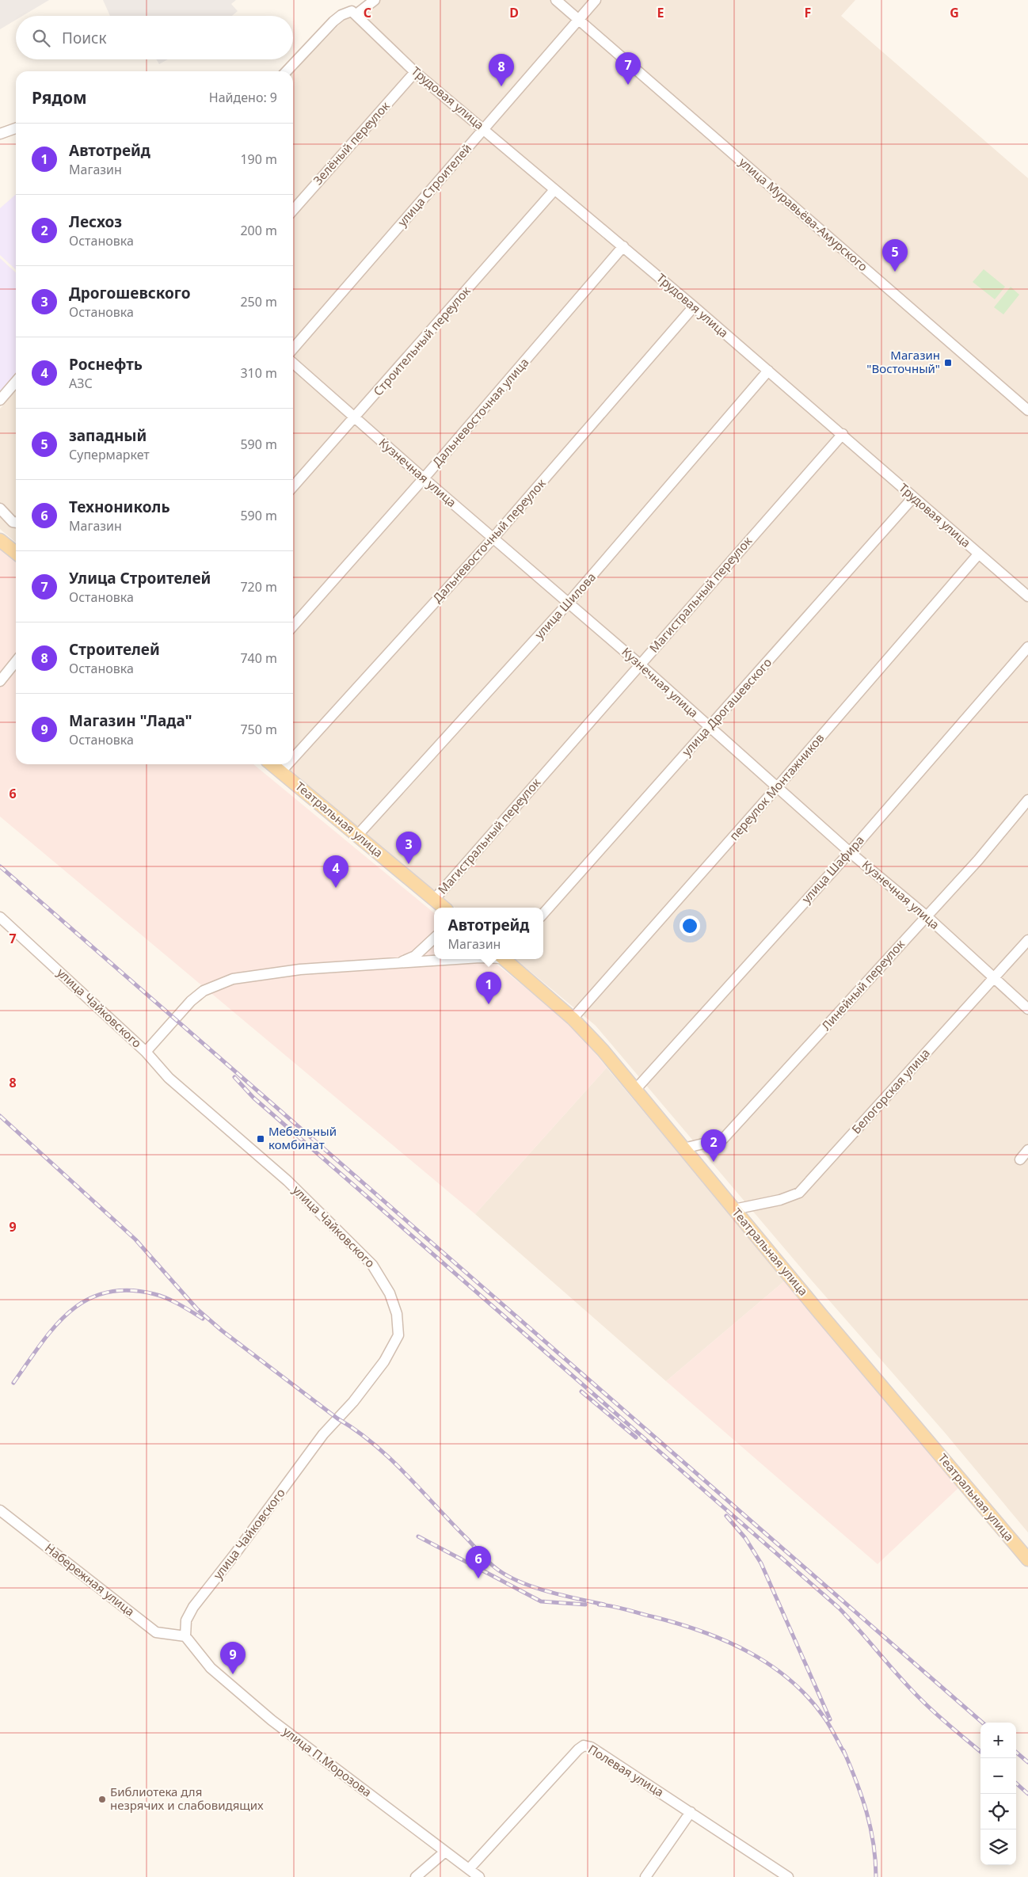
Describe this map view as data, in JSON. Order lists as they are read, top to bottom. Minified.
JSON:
{"streets":{"main road":["Театральная улица"],"street":["Трудовая улица","Зелёный переулок","улица Строителей","улица Муравьёва-Амурского","Строительный переулок","Дальневосточная улица","Кузнечная улица","Дальневосточный переулок","Магистральный переулок","улица Шилова","улица Дрогашевского","переулок Монтажников","улица Шафира","Линейный переулок","улица Чайковского","Белогорская улица","Набережная улица","улица П.Морозова","Полевая улица"]},"crossings":[["Трудовая улица","Зелёный переулок"],["Трудовая улица","улица Строителей"],["Трудовая улица","Строительный переулок"],["Трудовая улица","Дальневосточная улица"],["Трудовая улица","Дальневосточный переулок"],["Трудовая улица","Магистральный переулок"],["Трудовая улица","улица Шилова"],["Трудовая улица","улица Дрогашевского"],["Трудовая улица","переулок Монтажников"],["улица Строителей","улица Муравьёва-Амурского"],["Строительный переулок","Кузнечная улица"],["Дальневосточная улица","Кузнечная улица"],["Кузнечная улица","Дальневосточный переулок"],["Кузнечная улица","Магистральный переулок"],["Кузнечная улица","улица Шилова"],["Кузнечная улица","улица Дрогашевского"],["Кузнечная улица","переулок Монтажников"],["Кузнечная улица","улица Шафира"],["Кузнечная улица","Линейный переулок"],["Кузнечная улица","Белогорская улица"],["Дальневосточный переулок","Театральная улица"],["Магистральный переулок","Театральная улица"],["улица Шилова","Театральная улица"],["переулок Монтажников","Театральная улица"],["Театральная улица","улица Шафира"],["Театральная улица","Линейный переулок"],["Театральная улица","Белогорская улица"],["улица Чайковского","Набережная улица"],["улица Чайковского","улица П.Морозова"],["Набережная улица","улица П.Морозова"],["улица П.Морозова","Полевая улица"]],"places":{"transit":["Магазин \"Восточный\"","Мебельный комбинат"],"other":["Библиотека для незрячих и слабовидящих"]},"page":{"search":"Поиск","pins":["7","8","5","3","4","1","2","6","9"],"heading":["Рядом","Найдено: 9"],"list":[{"mark":"1","name":"Автотрейд","note":"Магазин","value":"190 m"},{"mark":"2","name":"Лесхоз","note":"Остановка","value":"200 m"},{"mark":"3","name":"Дрогошевского","note":"Остановка","value":"250 m"},{"mark":"4","name":"Роснефть","note":"АЗС","value":"310 m"},{"mark":"5","name":"западный","note":"Супермаркет","value":"590 m"},{"mark":"6","name":"Технониколь","note":"Магазин","value":"590 m"},{"mark":"7","name":"Улица Строителей","note":"Остановка","value":"720 m"},{"mark":"8","name":"Строителей","note":"Остановка","value":"740 m"},{"mark":"9","name":"Магазин \"Лада\"","note":"Остановка","value":"750 m"}],"popup":["Автотрейд","Магазин"],"map_buttons":["+","−"]},"grid":{"columns":["C","D","E","F","G"],"rows":["6","7","8","9"]}}
